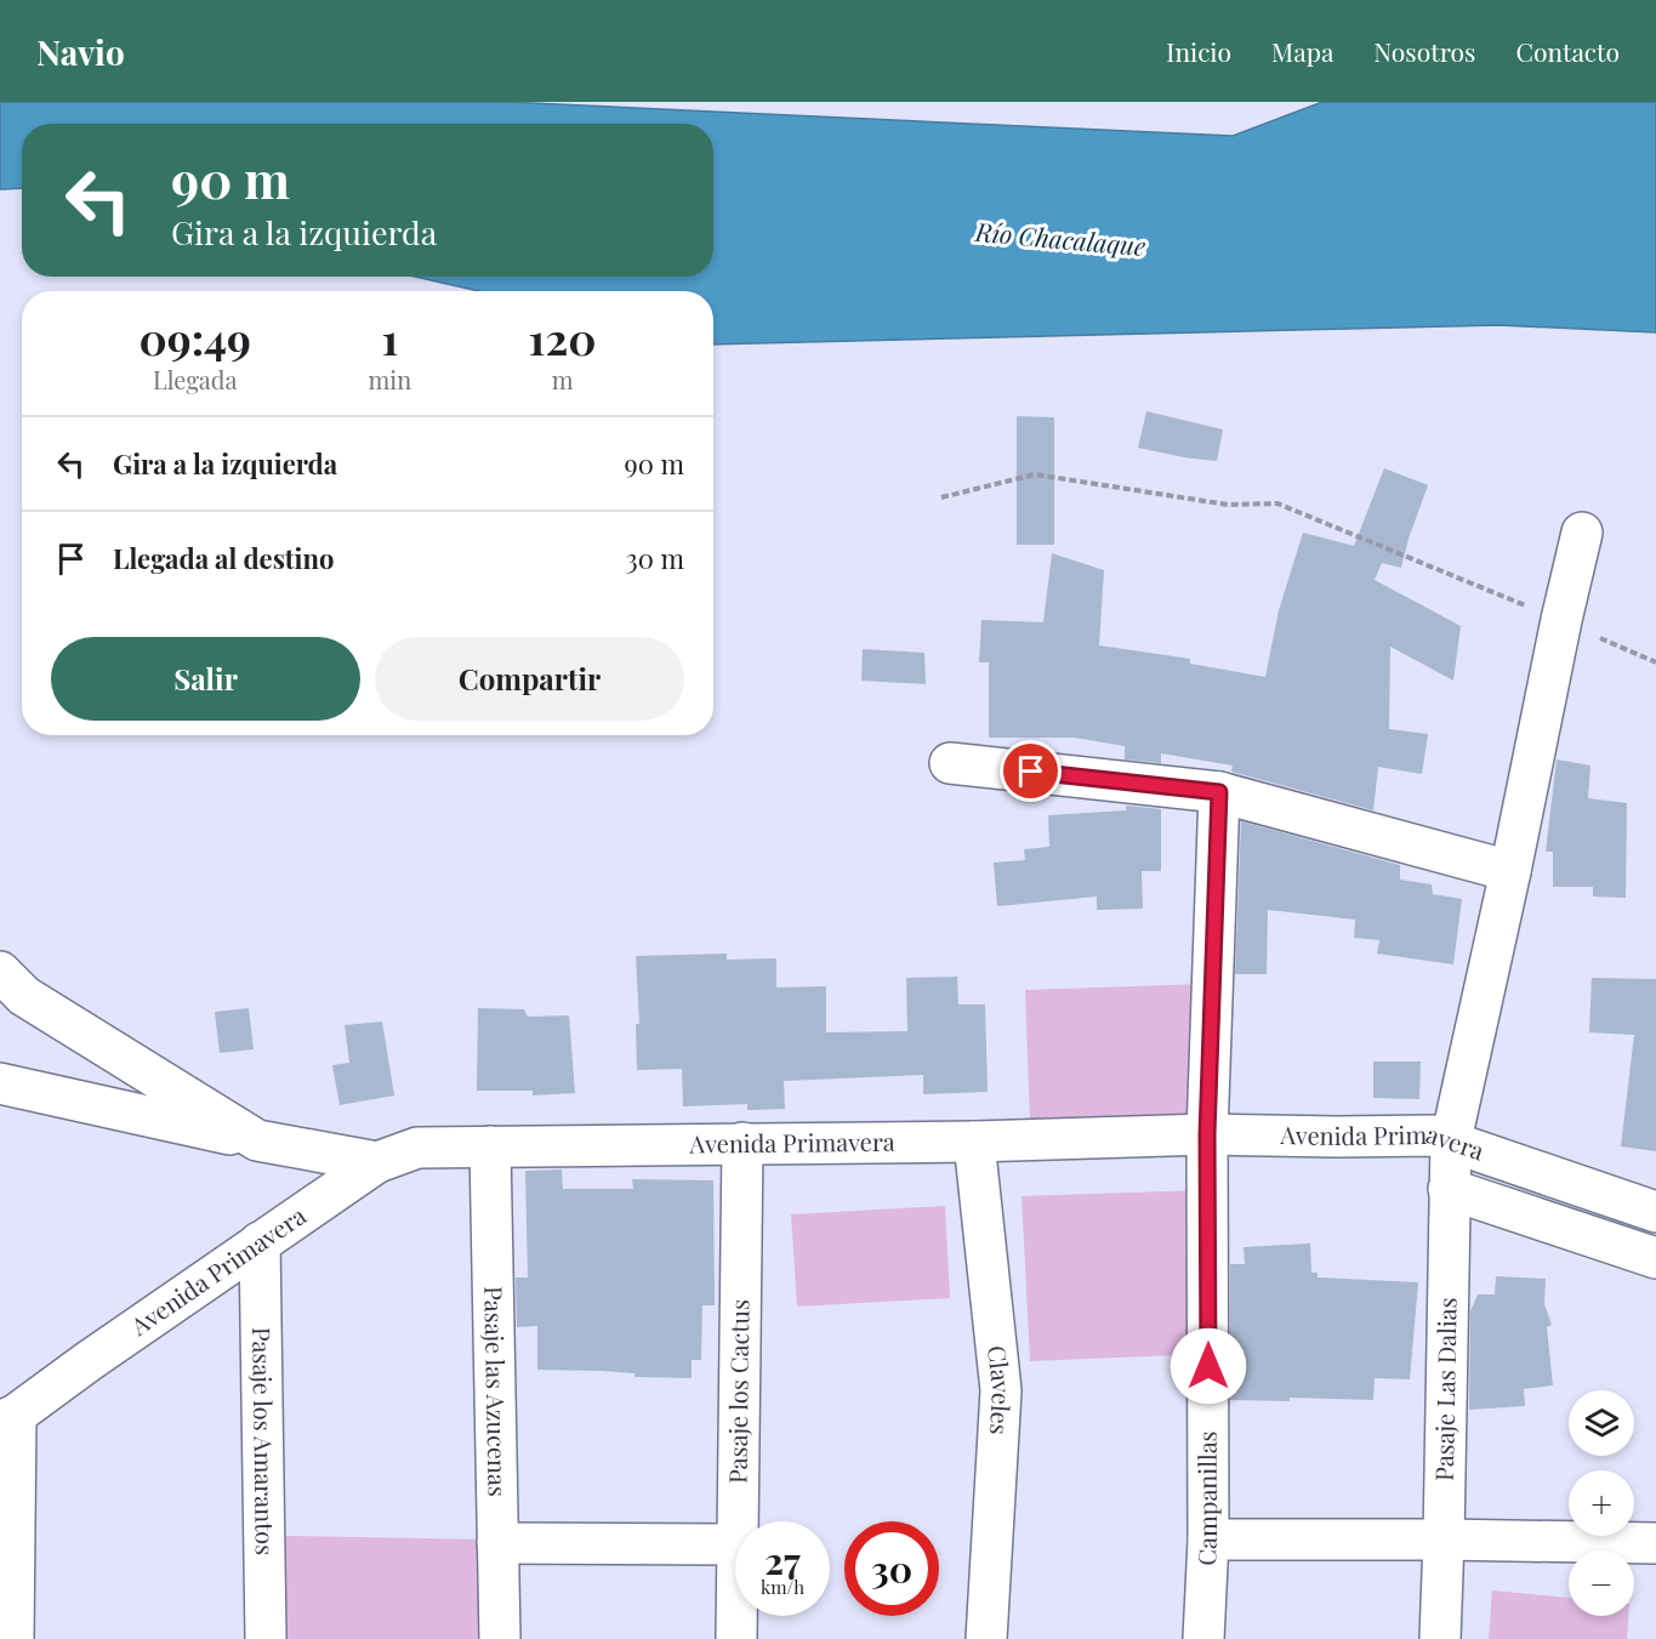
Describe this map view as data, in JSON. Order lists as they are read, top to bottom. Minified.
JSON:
{"streets":{"street":["Avenida Primavera","Claveles","Pasaje Las Dalias","Pasaje los Cactus","Pasaje las Azucenas","Pasaje los Amarantos","Campanillas"]},"crossings":[["Avenida Primavera","Claveles"],["Avenida Primavera","Pasaje Las Dalias"],["Avenida Primavera","Pasaje los Cactus"],["Avenida Primavera","Pasaje las Azucenas"],["Avenida Primavera","Pasaje los Amarantos"],["Avenida Primavera","Campanillas"]],"water":["Río Chacalaque"],"page":{"header":"Navio","nav":["Inicio","Mapa","Nosotros","Contacto"],"turn":["90 m","Gira a la izquierda"],"eta":["09:49","Llegada","1","min","120","m"],"list":[{"name":"Gira a la izquierda","value":"90 m"},{"name":"Llegada al destino","value":"30 m"}],"buttons":["Salir","Compartir"],"map_buttons":["+","−"],"speed":"27 km/h","limit":"30"}}
